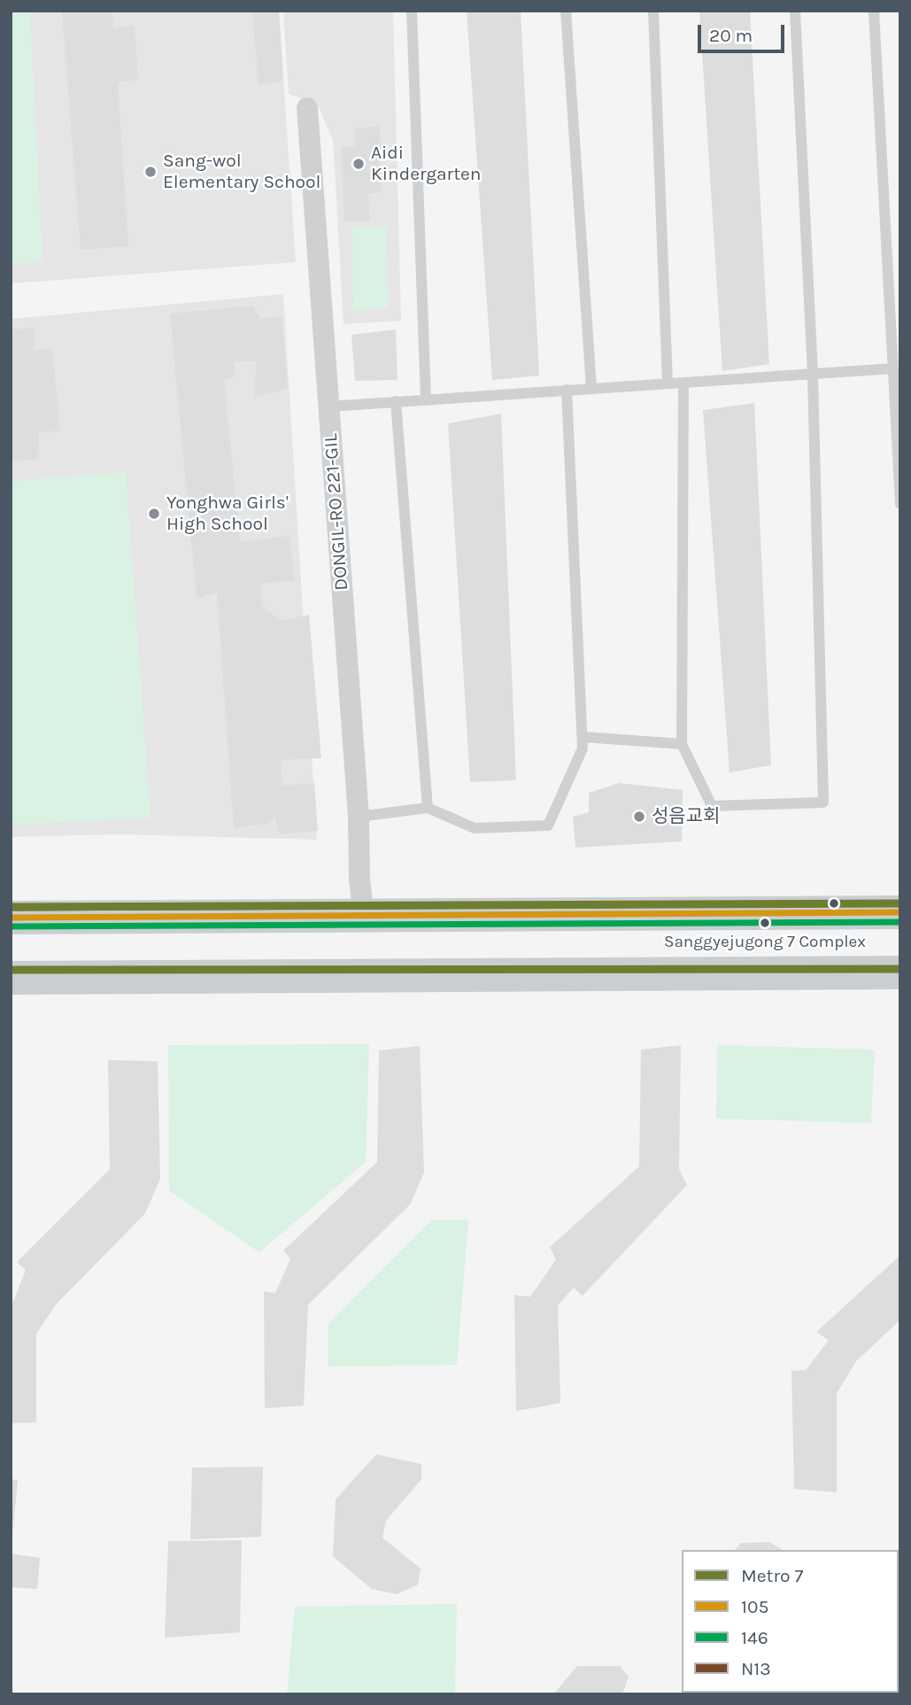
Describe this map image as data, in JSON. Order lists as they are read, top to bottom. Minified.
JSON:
{"streets":{"street":["DONGIL-RO 221-GIL"]},"places":["Aidi Kindergarten","Sang-wol Elementary School","Yonghwa Girls' High School","성음교회","Sanggyejugong 7 Complex"],"lines":["metro line 7","transit line N13","transit line 105","transit line 146"],"legend":["Metro 7","105","146","N13"],"scale_bar":"20 m"}
